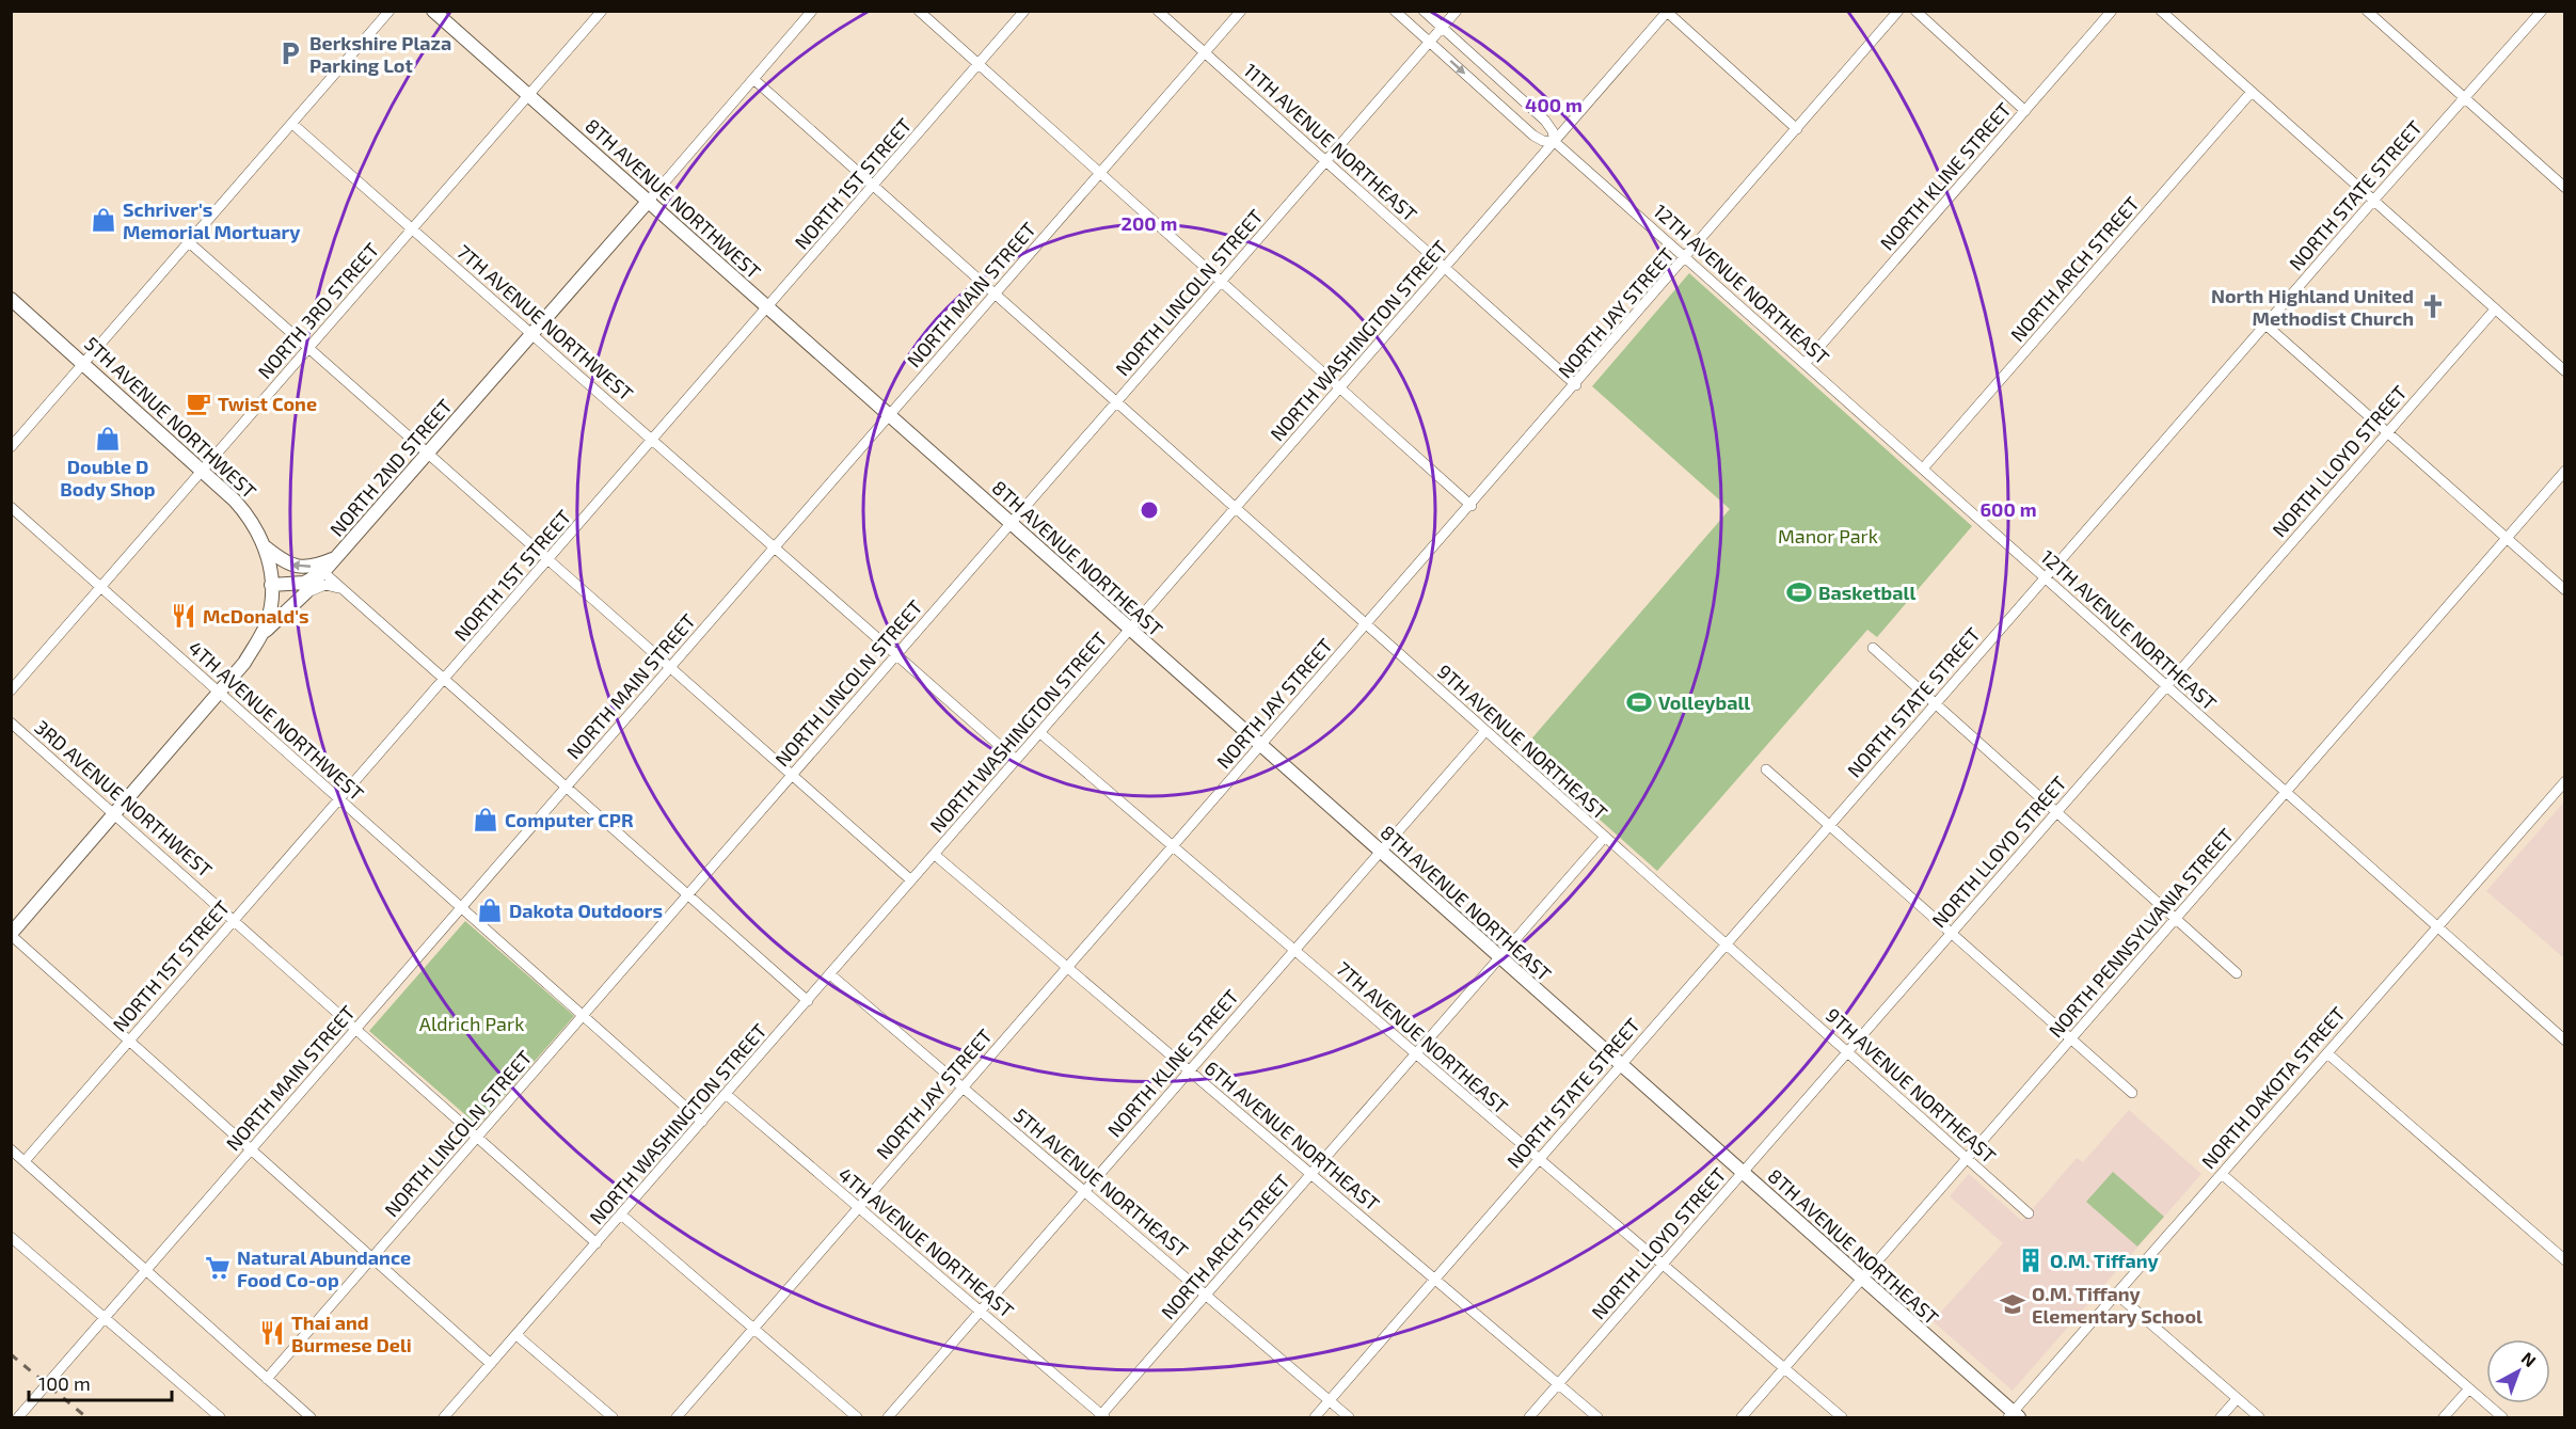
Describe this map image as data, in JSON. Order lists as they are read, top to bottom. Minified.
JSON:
{"streets":{"main road":["8TH AVENUE NORTHWEST","5TH AVENUE NORTHWEST","NORTH 2ND STREET","8TH AVENUE NORTHEAST"],"street":["11TH AVENUE NORTHEAST","NORTH KLINE STREET","NORTH 1ST STREET","NORTH STATE STREET","NORTH ARCH STREET","12TH AVENUE NORTHEAST","NORTH LINCOLN STREET","NORTH MAIN STREET","NORTH 3RD STREET","NORTH JAY STREET","7TH AVENUE NORTHWEST","NORTH WASHINGTON STREET","NORTH LLOYD STREET","4TH AVENUE NORTHWEST","9TH AVENUE NORTHEAST","3RD AVENUE NORTHWEST","NORTH PENNSYLVANIA STREET","7TH AVENUE NORTHEAST","NORTH DAKOTA STREET","6TH AVENUE NORTHEAST","5TH AVENUE NORTHEAST","4TH AVENUE NORTHEAST"]},"crossings":[["11TH AVENUE NORTHEAST","NORTH LINCOLN STREET"],["11TH AVENUE NORTHEAST","NORTH MAIN STREET"],["11TH AVENUE NORTHEAST","NORTH JAY STREET"],["11TH AVENUE NORTHEAST","NORTH WASHINGTON STREET"],["NORTH KLINE STREET","12TH AVENUE NORTHEAST"],["NORTH KLINE STREET","8TH AVENUE NORTHEAST"],["NORTH KLINE STREET","9TH AVENUE NORTHEAST"],["NORTH KLINE STREET","7TH AVENUE NORTHEAST"],["NORTH KLINE STREET","6TH AVENUE NORTHEAST"],["NORTH KLINE STREET","5TH AVENUE NORTHEAST"],["NORTH KLINE STREET","4TH AVENUE NORTHEAST"],["NORTH 1ST STREET","8TH AVENUE NORTHWEST"],["NORTH 1ST STREET","7TH AVENUE NORTHWEST"],["NORTH 1ST STREET","4TH AVENUE NORTHWEST"],["NORTH 1ST STREET","9TH AVENUE NORTHEAST"],["NORTH 1ST STREET","3RD AVENUE NORTHWEST"],["NORTH STATE STREET","12TH AVENUE NORTHEAST"],["NORTH STATE STREET","8TH AVENUE NORTHEAST"],["NORTH STATE STREET","9TH AVENUE NORTHEAST"],["NORTH STATE STREET","7TH AVENUE NORTHEAST"],["NORTH STATE STREET","6TH AVENUE NORTHEAST"],["NORTH STATE STREET","5TH AVENUE NORTHEAST"],["8TH AVENUE NORTHWEST","NORTH MAIN STREET"],["8TH AVENUE NORTHWEST","NORTH 3RD STREET"],["8TH AVENUE NORTHWEST","NORTH 2ND STREET"],["8TH AVENUE NORTHWEST","8TH AVENUE NORTHEAST"],["NORTH ARCH STREET","12TH AVENUE NORTHEAST"],["NORTH ARCH STREET","8TH AVENUE NORTHEAST"],["NORTH ARCH STREET","9TH AVENUE NORTHEAST"],["NORTH ARCH STREET","7TH AVENUE NORTHEAST"],["NORTH ARCH STREET","6TH AVENUE NORTHEAST"],["NORTH ARCH STREET","5TH AVENUE NORTHEAST"],["NORTH ARCH STREET","4TH AVENUE NORTHEAST"],["12TH AVENUE NORTHEAST","NORTH LINCOLN STREET"],["12TH AVENUE NORTHEAST","NORTH JAY STREET"],["12TH AVENUE NORTHEAST","NORTH WASHINGTON STREET"],["12TH AVENUE NORTHEAST","NORTH LLOYD STREET"],["12TH AVENUE NORTHEAST","NORTH PENNSYLVANIA STREET"],["12TH AVENUE NORTHEAST","NORTH DAKOTA STREET"],["NORTH LINCOLN STREET","8TH AVENUE NORTHEAST"],["NORTH LINCOLN STREET","9TH AVENUE NORTHEAST"],["NORTH LINCOLN STREET","3RD AVENUE NORTHWEST"],["NORTH MAIN STREET","7TH AVENUE NORTHWEST"],["NORTH MAIN STREET","8TH AVENUE NORTHEAST"],["NORTH MAIN STREET","4TH AVENUE NORTHWEST"],["NORTH MAIN STREET","9TH AVENUE NORTHEAST"],["NORTH MAIN STREET","3RD AVENUE NORTHWEST"],["NORTH 3RD STREET","7TH AVENUE NORTHWEST"],["NORTH 3RD STREET","5TH AVENUE NORTHWEST"],["NORTH 3RD STREET","4TH AVENUE NORTHWEST"],["NORTH JAY STREET","8TH AVENUE NORTHEAST"],["NORTH JAY STREET","9TH AVENUE NORTHEAST"],["NORTH JAY STREET","7TH AVENUE NORTHEAST"],["NORTH JAY STREET","6TH AVENUE NORTHEAST"],["NORTH JAY STREET","5TH AVENUE NORTHEAST"],["NORTH JAY STREET","4TH AVENUE NORTHEAST"],["7TH AVENUE NORTHWEST","NORTH 2ND STREET"],["NORTH WASHINGTON STREET","8TH AVENUE NORTHEAST"],["NORTH WASHINGTON STREET","9TH AVENUE NORTHEAST"],["NORTH WASHINGTON STREET","3RD AVENUE NORTHWEST"],["NORTH WASHINGTON STREET","7TH AVENUE NORTHEAST"],["NORTH WASHINGTON STREET","6TH AVENUE NORTHEAST"],["NORTH WASHINGTON STREET","5TH AVENUE NORTHEAST"],["NORTH WASHINGTON STREET","4TH AVENUE NORTHEAST"],["NORTH LLOYD STREET","8TH AVENUE NORTHEAST"],["NORTH LLOYD STREET","9TH AVENUE NORTHEAST"],["NORTH LLOYD STREET","7TH AVENUE NORTHEAST"],["NORTH LLOYD STREET","6TH AVENUE NORTHEAST"],["NORTH 2ND STREET","9TH AVENUE NORTHEAST"],["8TH AVENUE NORTHEAST","NORTH PENNSYLVANIA STREET"],["8TH AVENUE NORTHEAST","NORTH DAKOTA STREET"],["9TH AVENUE NORTHEAST","NORTH PENNSYLVANIA STREET"],["NORTH PENNSYLVANIA STREET","7TH AVENUE NORTHEAST"]],"parks":["Manor Park","Aldrich Park"],"places":{"parking":["Berkshire Plaza Parking Lot"],"shop":["Schriver's Memorial Mortuary","Double D Body Shop","Computer CPR","Dakota Outdoors"],"church":["North Highland United Methodist Church"],"cafe":["Twist Cone"],"sports":["Basketball","Volleyball"],"restaurant":["McDonald's","Thai and Burmese Deli"],"building":["O.M. Tiffany"],"supermarket":["Natural Abundance Food Co-op"],"school or university":["O.M. Tiffany Elementary School"]},"scale_bar":"100 m","north":"top right","rings":["400 m","200 m","600 m"]}
